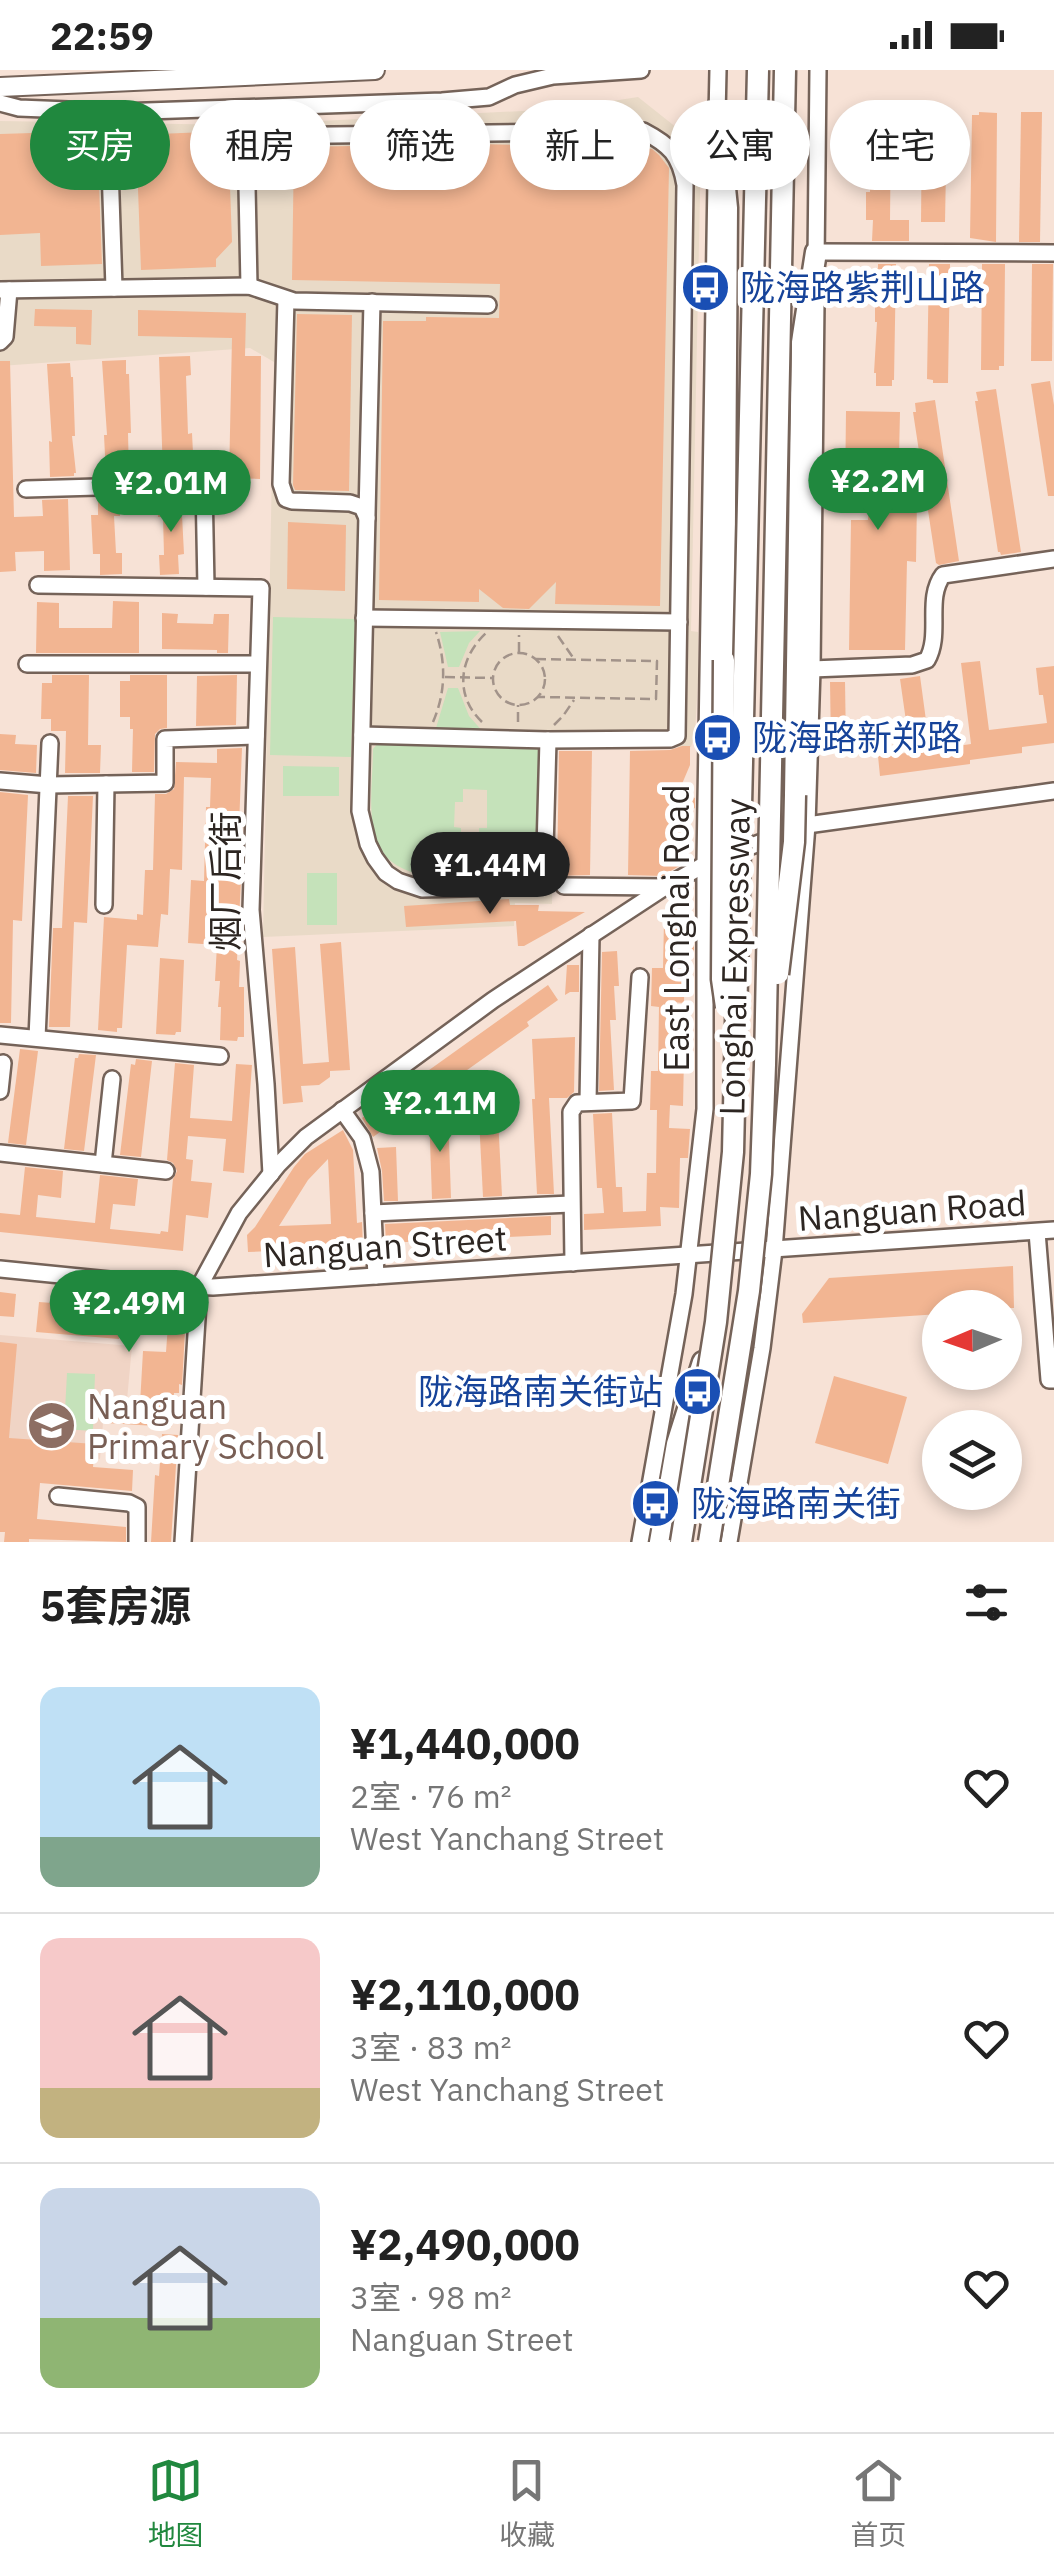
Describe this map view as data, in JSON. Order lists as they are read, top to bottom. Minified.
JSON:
{"streets":{"highway":["Longhai Expressway"],"street":["烟厂后街","East Longhai Road","Nanguan Road","Nanguan Street"]},"crossings":[["East Longhai Road","Nanguan Street"],["Nanguan Road","Nanguan Street"]],"places":{"bus stop":["陇海路紫荆山路","陇海路新郑路","陇海路南关街站","陇海路南关街"],"school or university":["Nanguan Primary School"]},"north":"left","page":{"status":"22:59","chip":["买房","租房","筛选","新上","公寓","住宅"],"price":["¥2.2M","¥2.01M","¥1.44M","¥2.11M","¥2.49M"],"heading":"5套房源","list":[{"name":"¥1,440,000","note":"2室 · 76 m² · West Yanchang Street"},{"name":"¥2,110,000","note":"3室 · 83 m² · West Yanchang Street"},{"name":"¥2,490,000","note":"3室 · 98 m² · Nanguan Street"}],"tabs":["地图","收藏","首页"]}}
